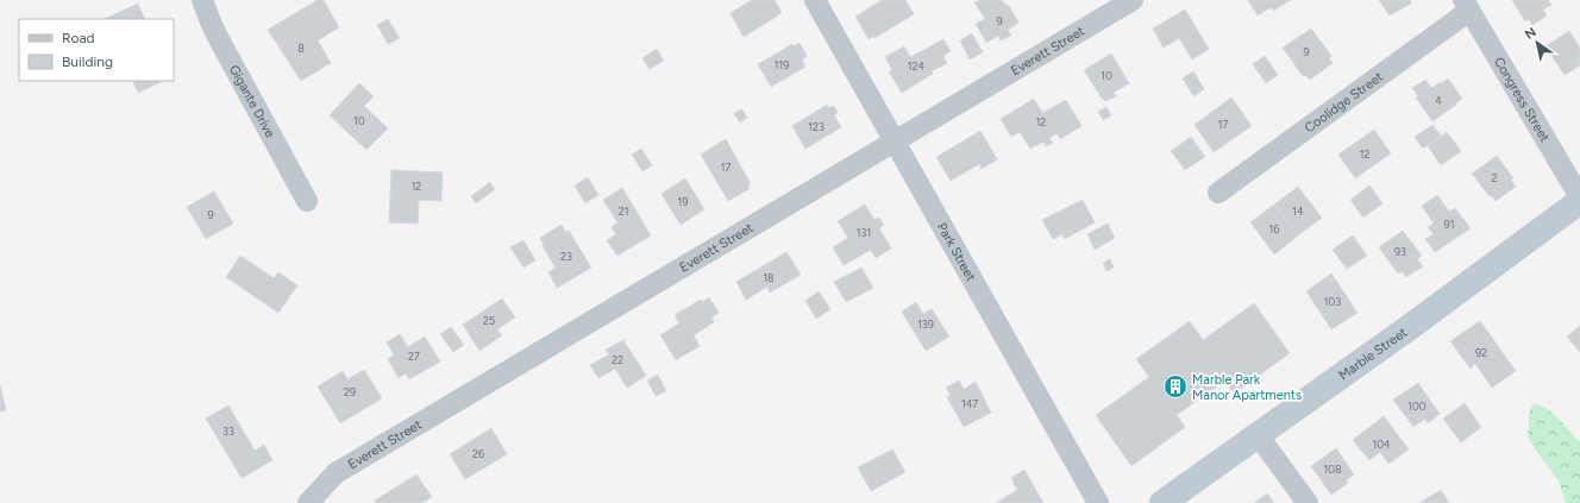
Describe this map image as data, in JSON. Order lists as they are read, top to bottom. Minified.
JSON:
{"streets":{"main road":["Marble Street"],"street":["Everett Street","Congress Street","Gigante Drive","Coolidge Street","Park Street"]},"crossings":[["Everett Street","Park Street"],["Congress Street","Coolidge Street"],["Congress Street","Marble Street"]],"places":{"building":["Marble Park Manor Apartments"]},"house_numbers":["9","8","9","119","124","10","4","10","12","17","123","12","17","2","12","19","21","14","9","91","16","131","93","23","18","103","25","139","92","27","22","29","147","100","33","104","26","108"],"legend":["Road","Building"],"north":"top left"}
